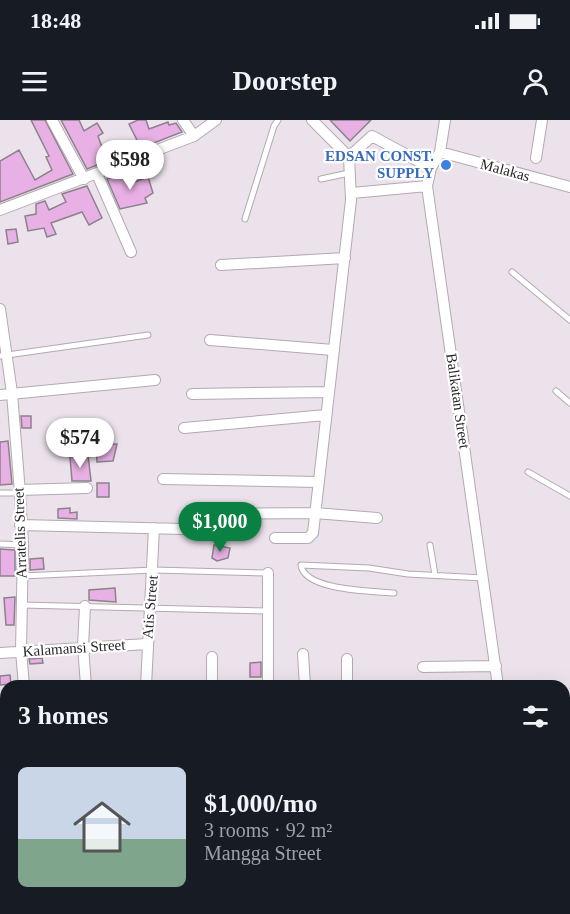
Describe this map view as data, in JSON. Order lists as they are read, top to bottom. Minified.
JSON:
{"streets":{"street":["Malakas","Balikatan Street","Arratelis Street","Atis Street","Kalamansi Street"]},"crossings":[["Malakas","Balikatan Street"],["Arratelis Street","Kalamansi Street"],["Atis Street","Kalamansi Street"]],"places":["EDSAN CONST. SUPPLY"],"page":{"status":"18:48","header":"Doorstep","price":["$598","$574","$1,000"],"heading":"3 homes","list":[{"name":"$1,000/mo","note":"3 rooms · 92 m² · Mangga Street"}]}}
